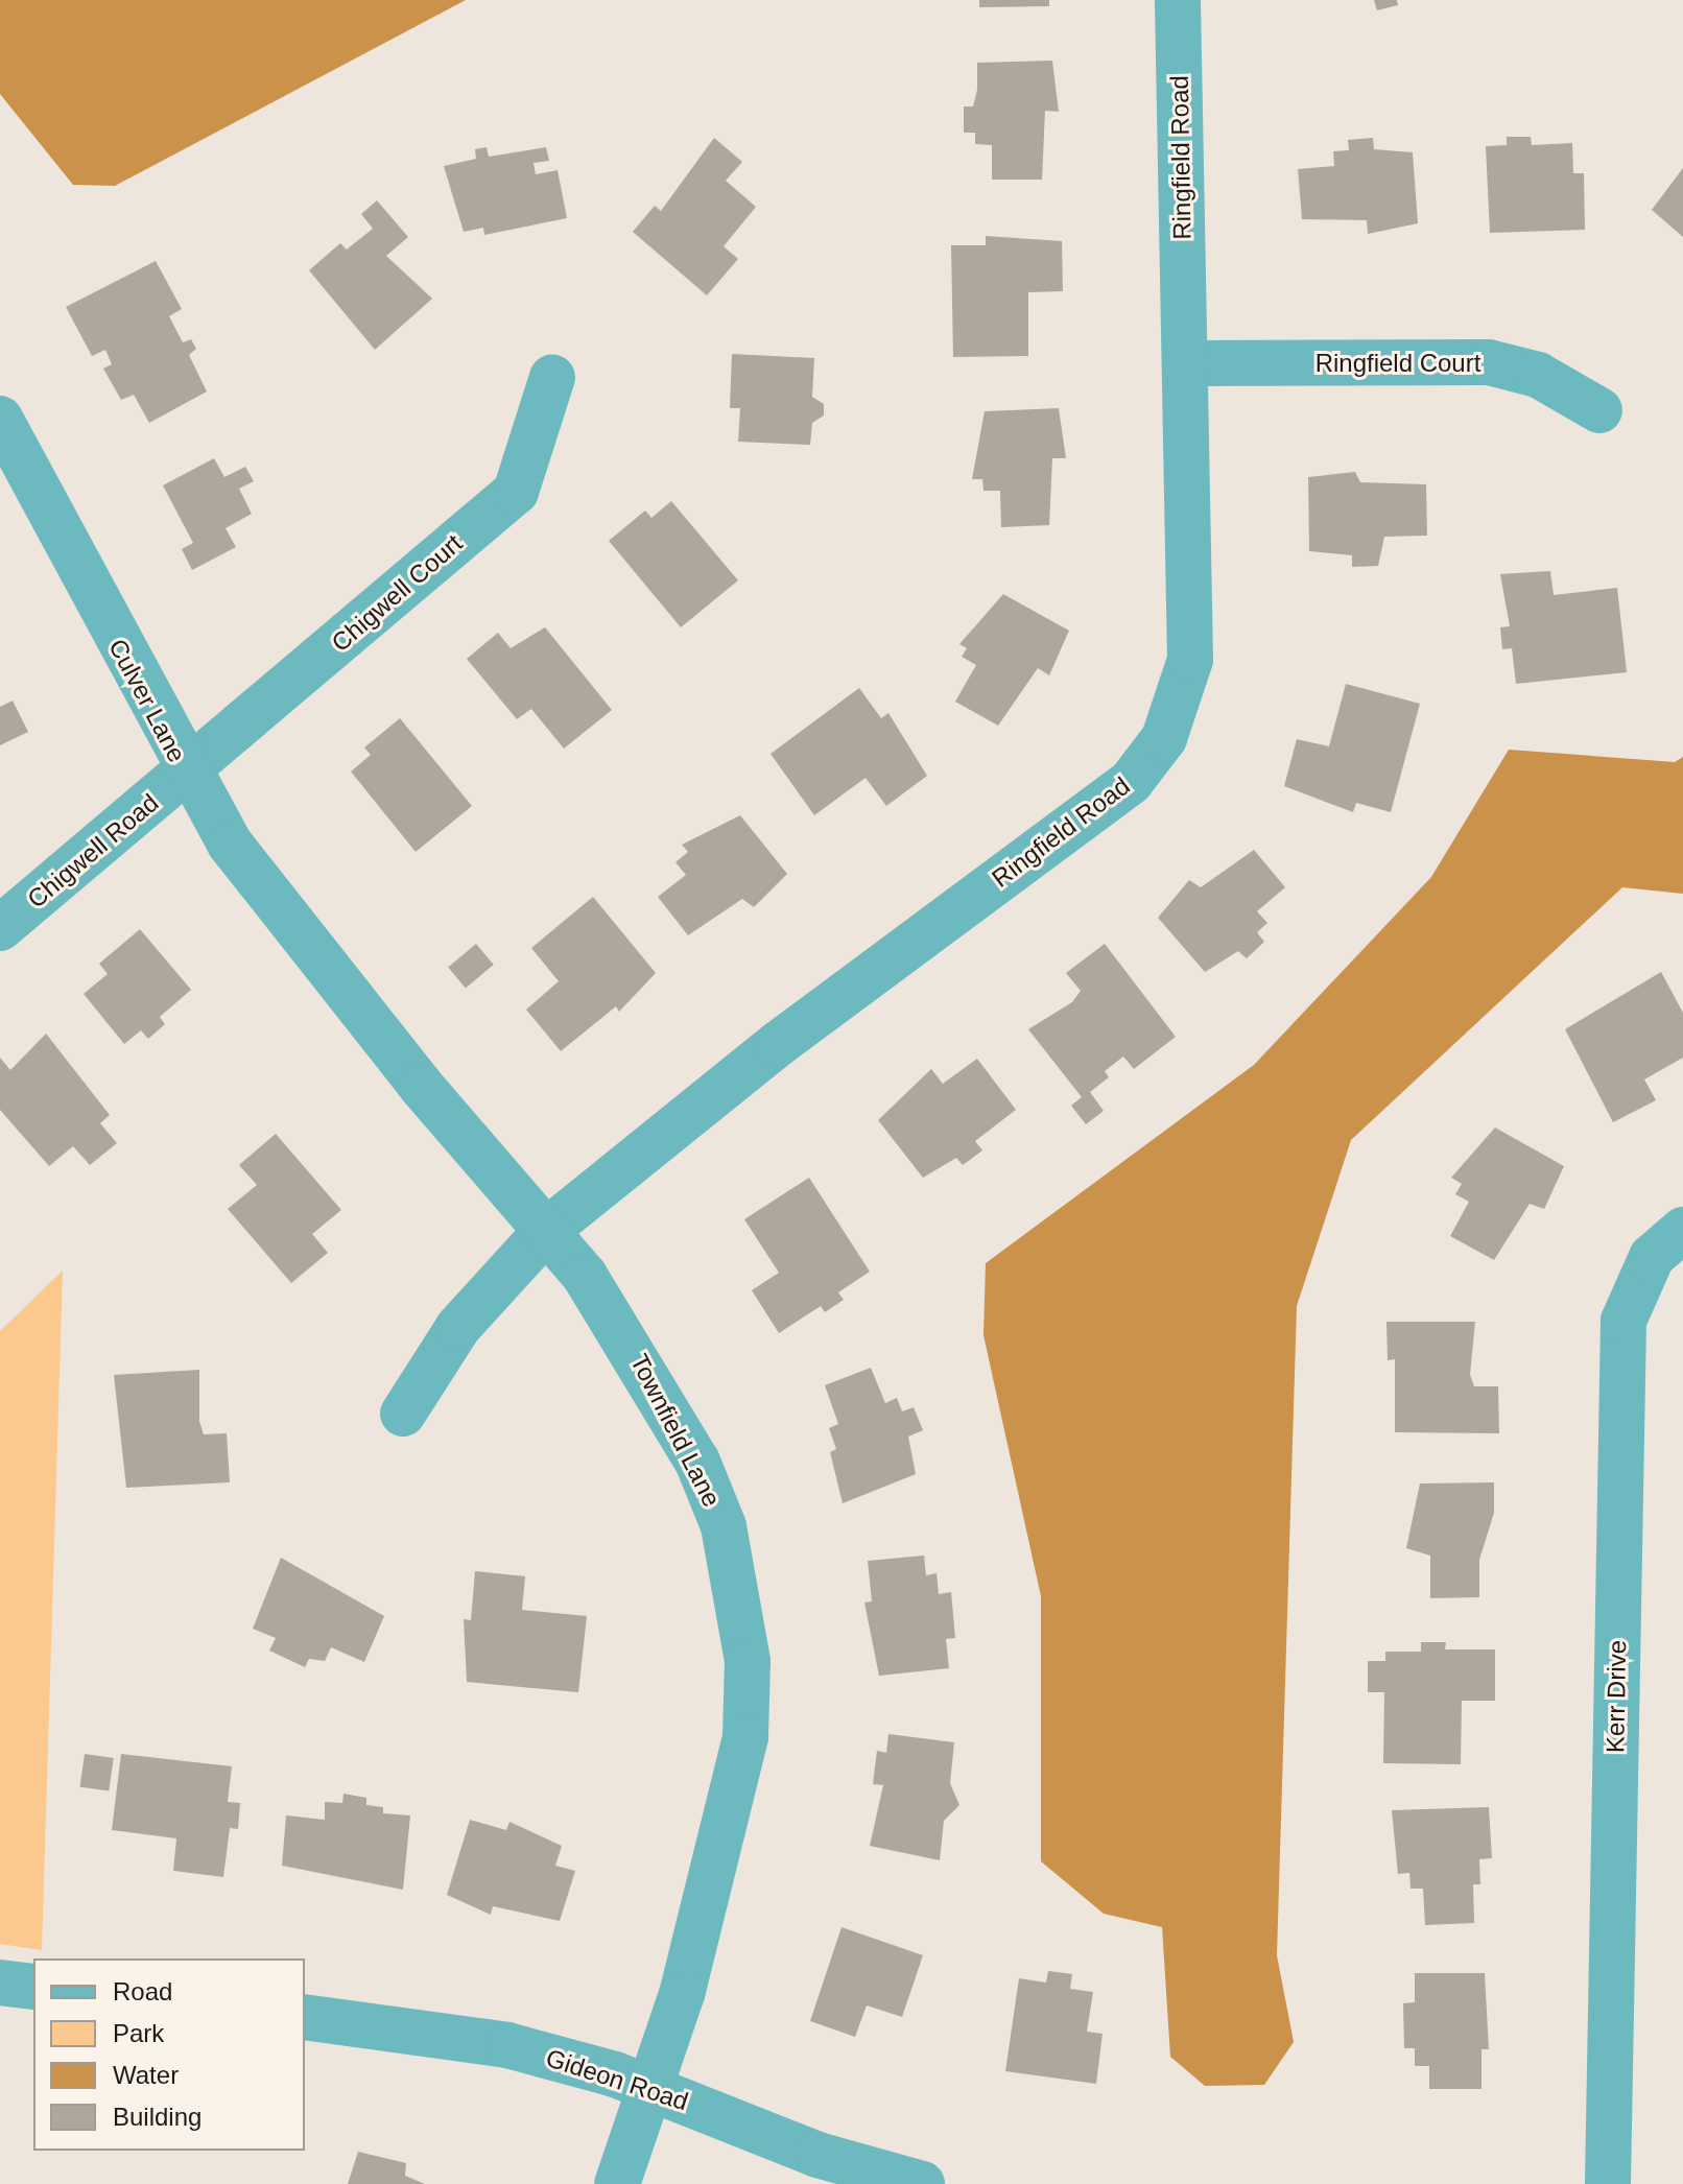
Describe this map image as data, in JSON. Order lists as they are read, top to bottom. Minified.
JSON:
{"streets":{"street":["Ringfield Road","Ringfield Court","Chigwell Court","Culver Lane","Chigwell Road","Townfield Lane","Kerr Drive","Gideon Road"]},"crossings":[["Ringfield Road","Ringfield Court"],["Ringfield Road","Townfield Lane"],["Chigwell Court","Culver Lane"],["Chigwell Court","Chigwell Road"],["Culver Lane","Chigwell Road"],["Culver Lane","Townfield Lane"],["Townfield Lane","Gideon Road"]],"legend":["Road","Park","Water","Building"]}
